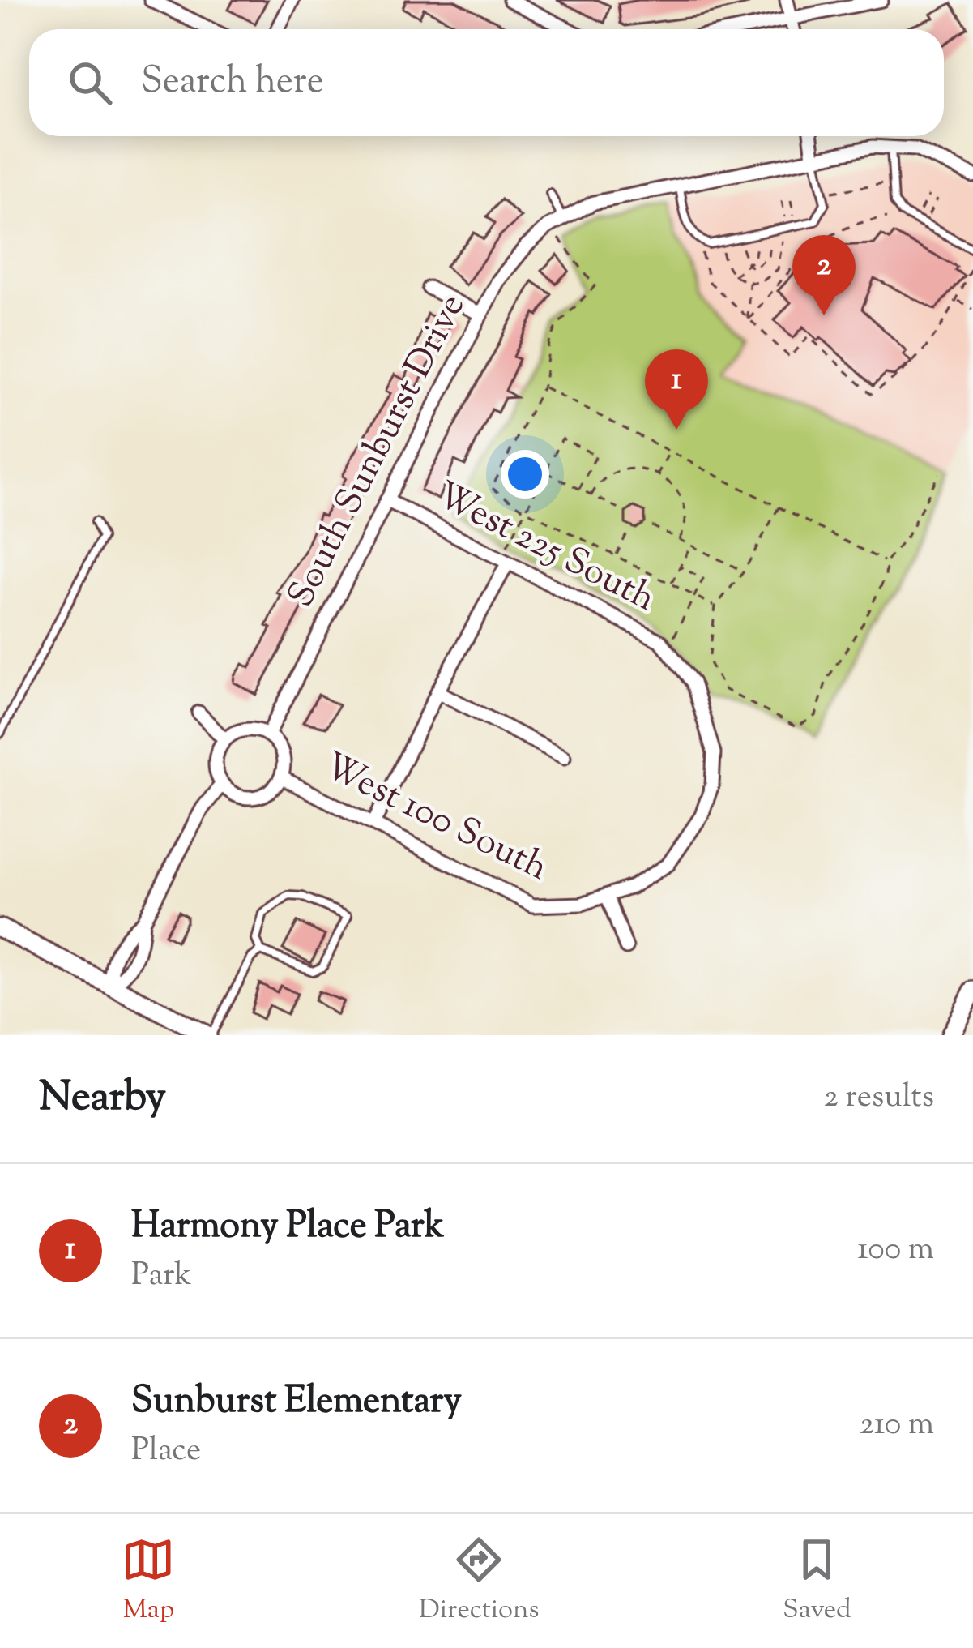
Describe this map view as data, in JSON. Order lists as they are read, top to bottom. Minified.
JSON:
{"streets":{"street":["South Sunburst Drive","West 225 South","West 100 South"]},"crossings":[["South Sunburst Drive","West 225 South"],["South Sunburst Drive","West 100 South"],["West 225 South","West 100 South"]],"page":{"search":"Search here","pins":["2","1"],"heading":["Nearby","2 results"],"list":[{"mark":"1","name":"Harmony Place Park","note":"Park","value":"100 m"},{"mark":"2","name":"Sunburst Elementary","note":"Place","value":"210 m"}],"nav":["Map","Directions","Saved"]}}
